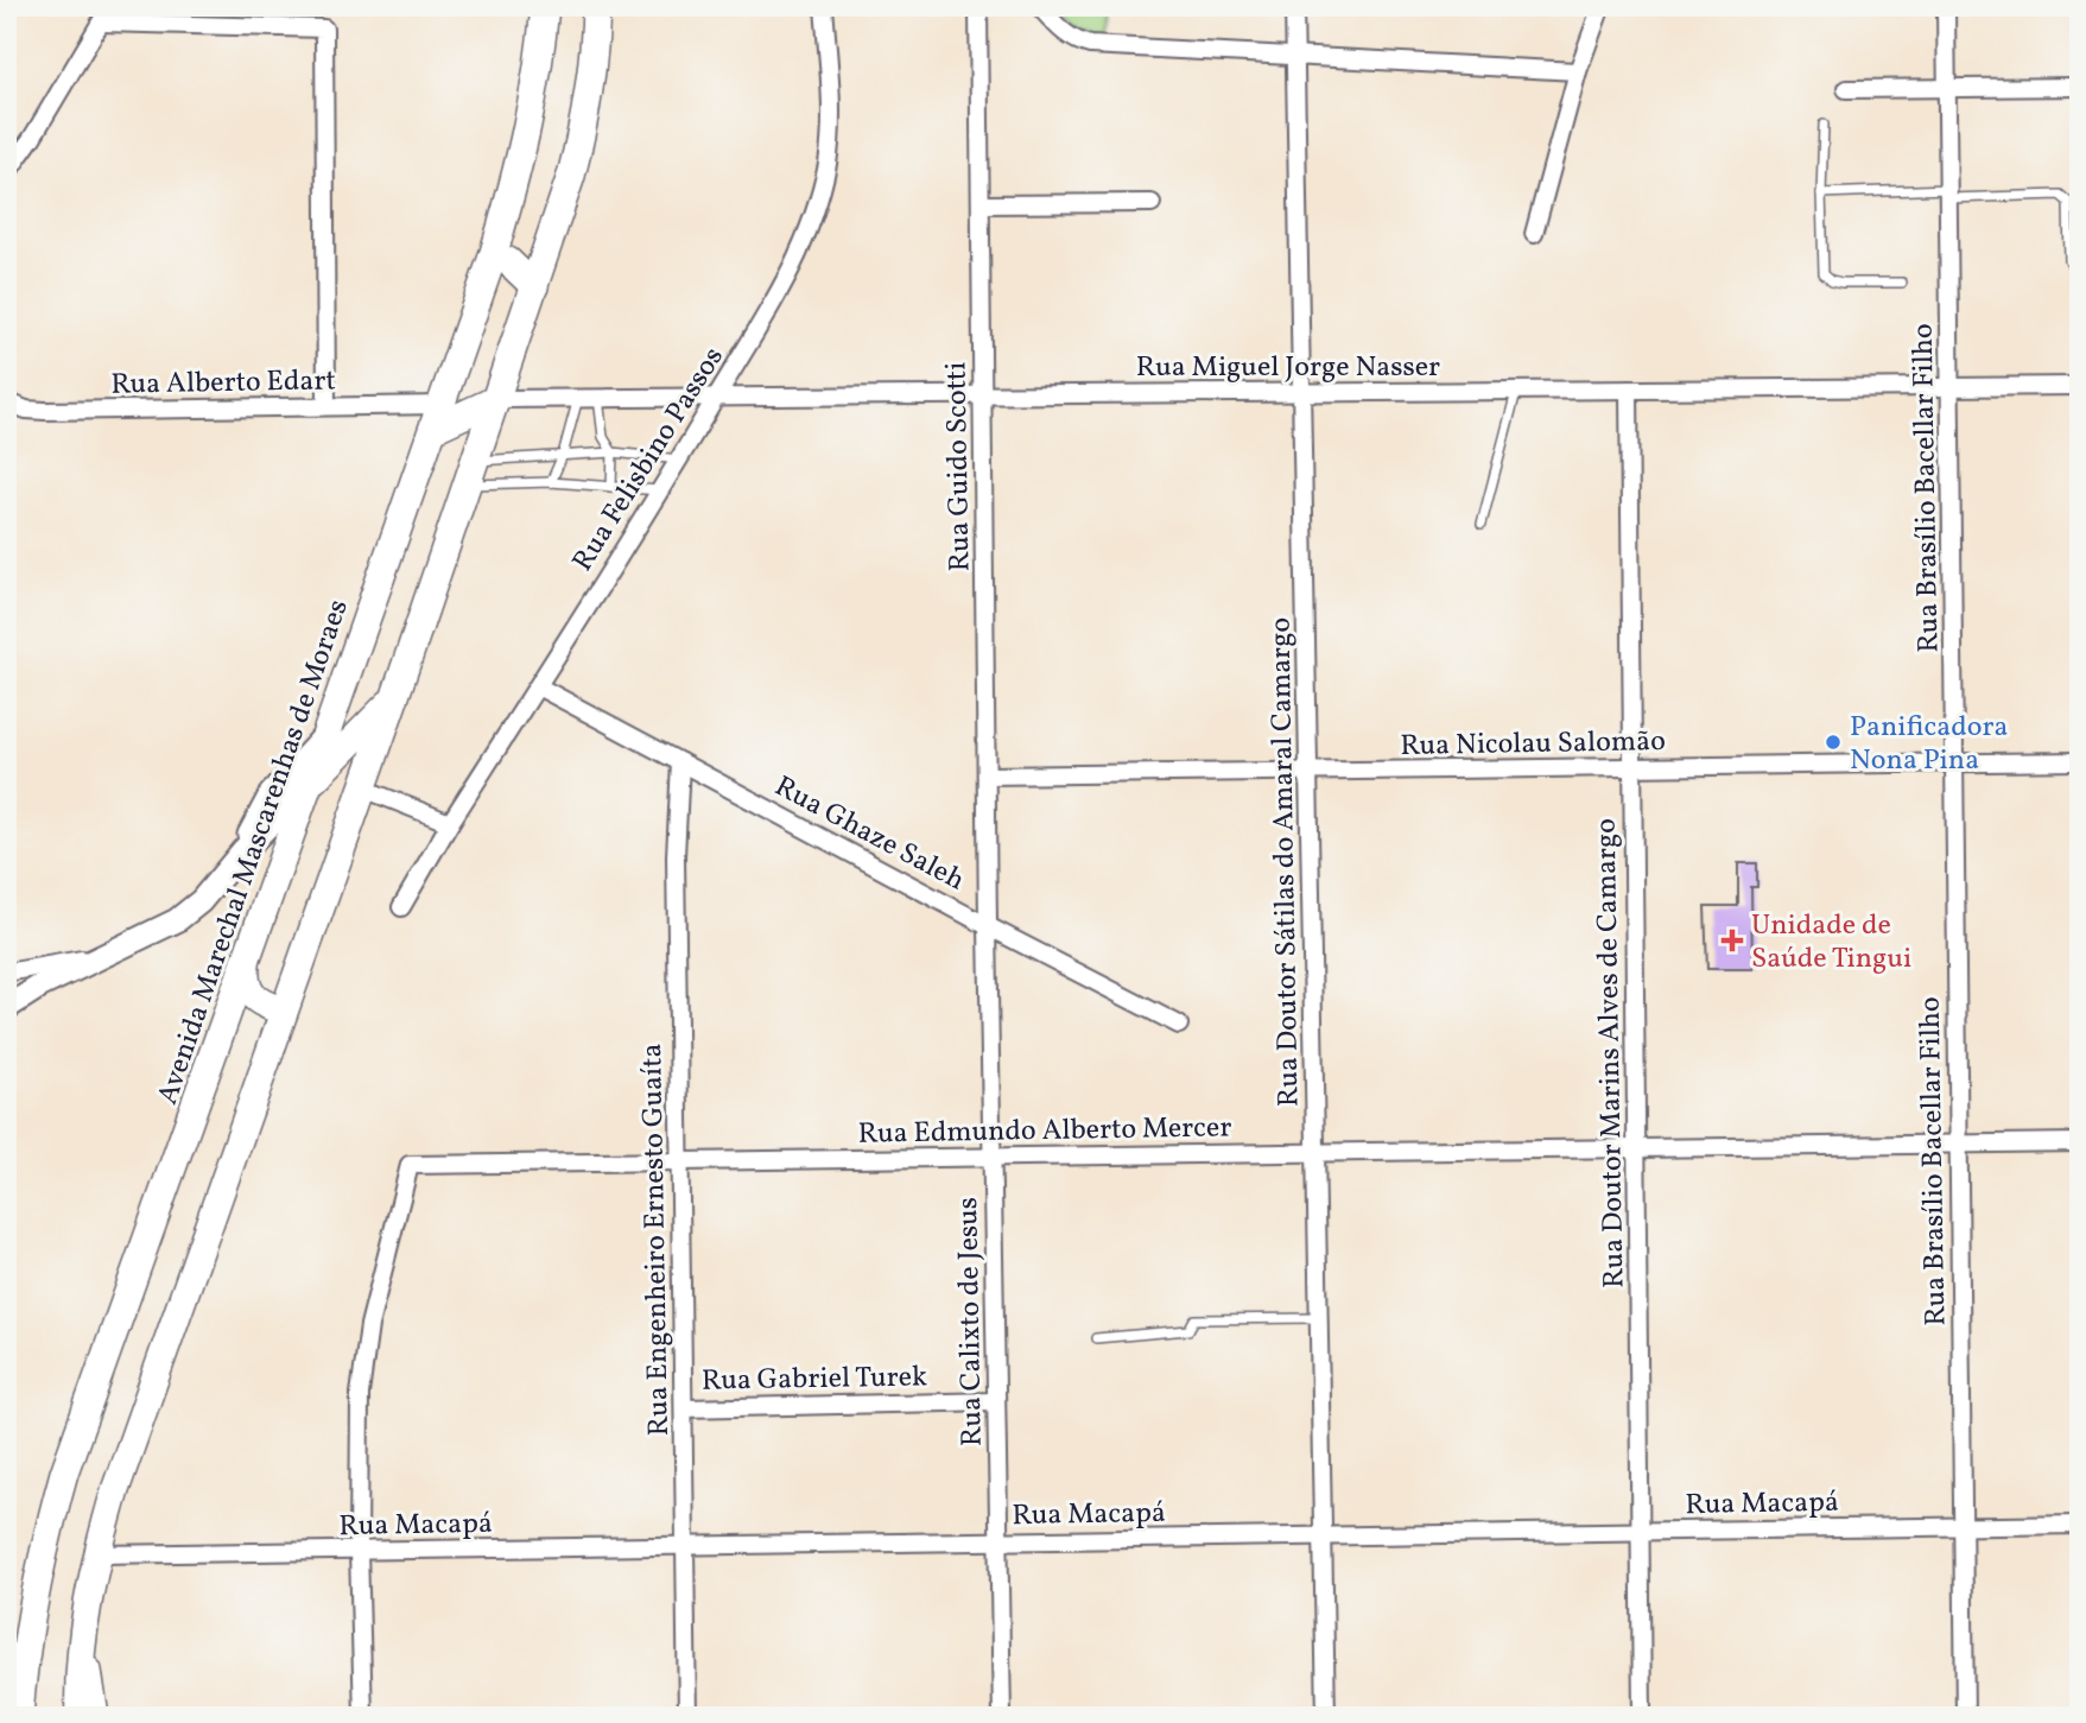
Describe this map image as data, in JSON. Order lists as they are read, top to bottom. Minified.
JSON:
{"streets":{"main road":["Avenida Marechal Mascarenhas de Moraes"],"street":["Rua Miguel Jorge Nasser","Rua Alberto Edart","Rua Felisbino Passos","Rua Guido Scotti","Rua Brasílio Bacellar Filho","Rua Nicolau Salomão","Rua Ghaze Saleh","Rua Doutor Sátilas do Amaral Camargo","Rua Doutor Marins Alves de Camargo","Rua Edmundo Alberto Mercer","Rua Engenheiro Ernesto Guaíta","Rua Calixto de Jesus","Rua Gabriel Turek","Rua Macapá"]},"crossings":[["Rua Miguel Jorge Nasser","Rua Felisbino Passos"],["Rua Miguel Jorge Nasser","Rua Guido Scotti"],["Rua Miguel Jorge Nasser","Rua Brasílio Bacellar Filho"],["Rua Miguel Jorge Nasser","Rua Doutor Sátilas do Amaral Camargo"],["Rua Miguel Jorge Nasser","Rua Doutor Marins Alves de Camargo"],["Rua Alberto Edart","Avenida Marechal Mascarenhas de Moraes"],["Rua Felisbino Passos","Rua Ghaze Saleh"],["Rua Guido Scotti","Rua Nicolau Salomão"],["Rua Guido Scotti","Rua Ghaze Saleh"],["Rua Guido Scotti","Rua Calixto de Jesus"],["Rua Brasílio Bacellar Filho","Rua Nicolau Salomão"],["Rua Brasílio Bacellar Filho","Rua Edmundo Alberto Mercer"],["Rua Brasílio Bacellar Filho","Rua Macapá"],["Rua Nicolau Salomão","Rua Doutor Sátilas do Amaral Camargo"],["Rua Nicolau Salomão","Rua Doutor Marins Alves de Camargo"],["Rua Ghaze Saleh","Rua Engenheiro Ernesto Guaíta"],["Rua Ghaze Saleh","Rua Calixto de Jesus"],["Rua Doutor Sátilas do Amaral Camargo","Rua Edmundo Alberto Mercer"],["Rua Doutor Sátilas do Amaral Camargo","Rua Macapá"],["Rua Doutor Marins Alves de Camargo","Rua Edmundo Alberto Mercer"],["Rua Doutor Marins Alves de Camargo","Rua Macapá"],["Rua Edmundo Alberto Mercer","Rua Engenheiro Ernesto Guaíta"],["Rua Edmundo Alberto Mercer","Rua Calixto de Jesus"],["Rua Edmundo Alberto Mercer","Rua Macapá"],["Rua Engenheiro Ernesto Guaíta","Rua Gabriel Turek"],["Rua Engenheiro Ernesto Guaíta","Rua Macapá"],["Rua Calixto de Jesus","Rua Gabriel Turek"],["Rua Calixto de Jesus","Rua Macapá"]],"places":{"other":["Panificadora Nona Pina"],"health":["Unidade de Saúde Tingui"]}}
